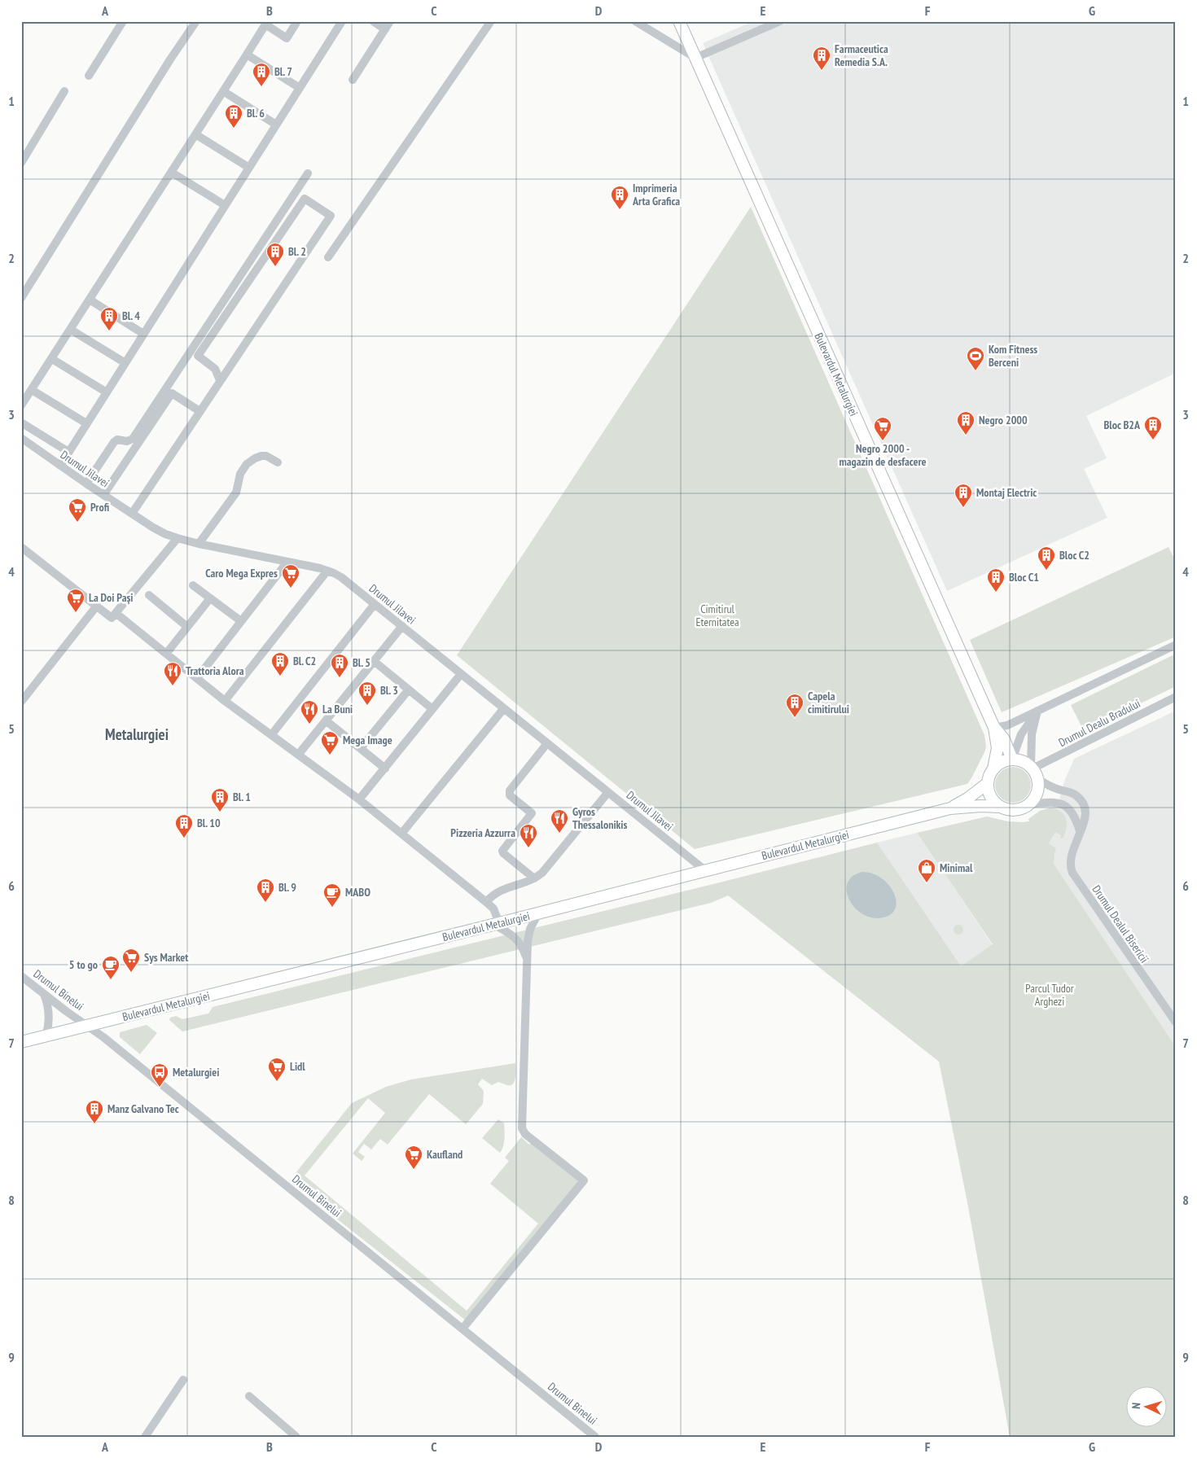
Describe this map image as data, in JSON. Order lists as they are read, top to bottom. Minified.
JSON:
{"streets":{"main road":["Bulevardul Metalurgiei"],"street":["Drumul Jilavei","Drumul Dealu Bradului","Drumul Dealul Bisericii","Drumul Binelui"]},"crossings":[["Bulevardul Metalurgiei","Drumul Jilavei"],["Bulevardul Metalurgiei","Drumul Dealu Bradului"],["Bulevardul Metalurgiei","Drumul Dealul Bisericii"],["Bulevardul Metalurgiei","Drumul Binelui"],["Drumul Dealu Bradului","Drumul Dealul Bisericii"]],"districts":["Metalurgiei"],"parks":["Cimitirul Eternitatea","Parcul Tudor Arghezi"],"places":{"building":["Farmaceutica Remedia S.A.","Bl. 7","Bl. 6","Imprimeria Arta Grafica","Bl. 2","Bl. 4","Negro 2000","Bloc B2A","Montaj Electric","Bloc C2","Bloc C1","Bl. C2","Bl. 5","Bl. 3","Capela cimitirului","Bl. 1","Bl. 10","Bl. 9","Manz Galvano Tec"],"sports":["Kom Fitness Berceni"],"supermarket":["Negro 2000 - magazin de desfacere","Profi","Caro Mega Expres","La Doi Pași","Mega Image","Sys Market","Lidl","Kaufland"],"restaurant":["Trattoria Alora","La Buni","Gyros Thessalonikis","Pizzeria Azzurra"],"shop":["Minimal"],"cafe":["MABO","5 to go"],"bus stop":["Metalurgiei"]},"north":"left","grid":{"columns":["A","B","C","D","E","F","G"],"rows":["1","2","3","4","5","6","7","8","9"]}}
